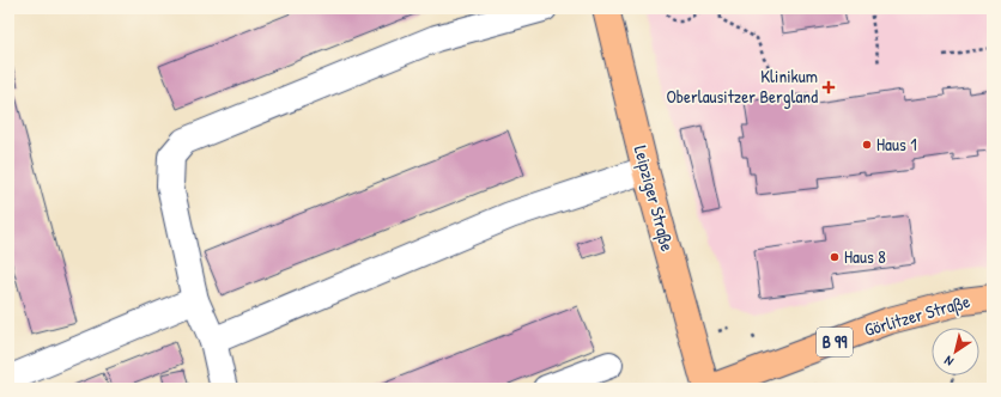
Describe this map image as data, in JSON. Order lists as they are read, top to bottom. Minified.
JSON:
{"streets":{"main road":["Leipziger Straße","Görlitzer Straße","B 99"]},"crossings":[["Leipziger Straße","Görlitzer Straße"]],"places":{"health":["Klinikum Oberlausitzer Bergland"],"other":["Haus 1","Haus 8"]},"north":"bottom left"}
